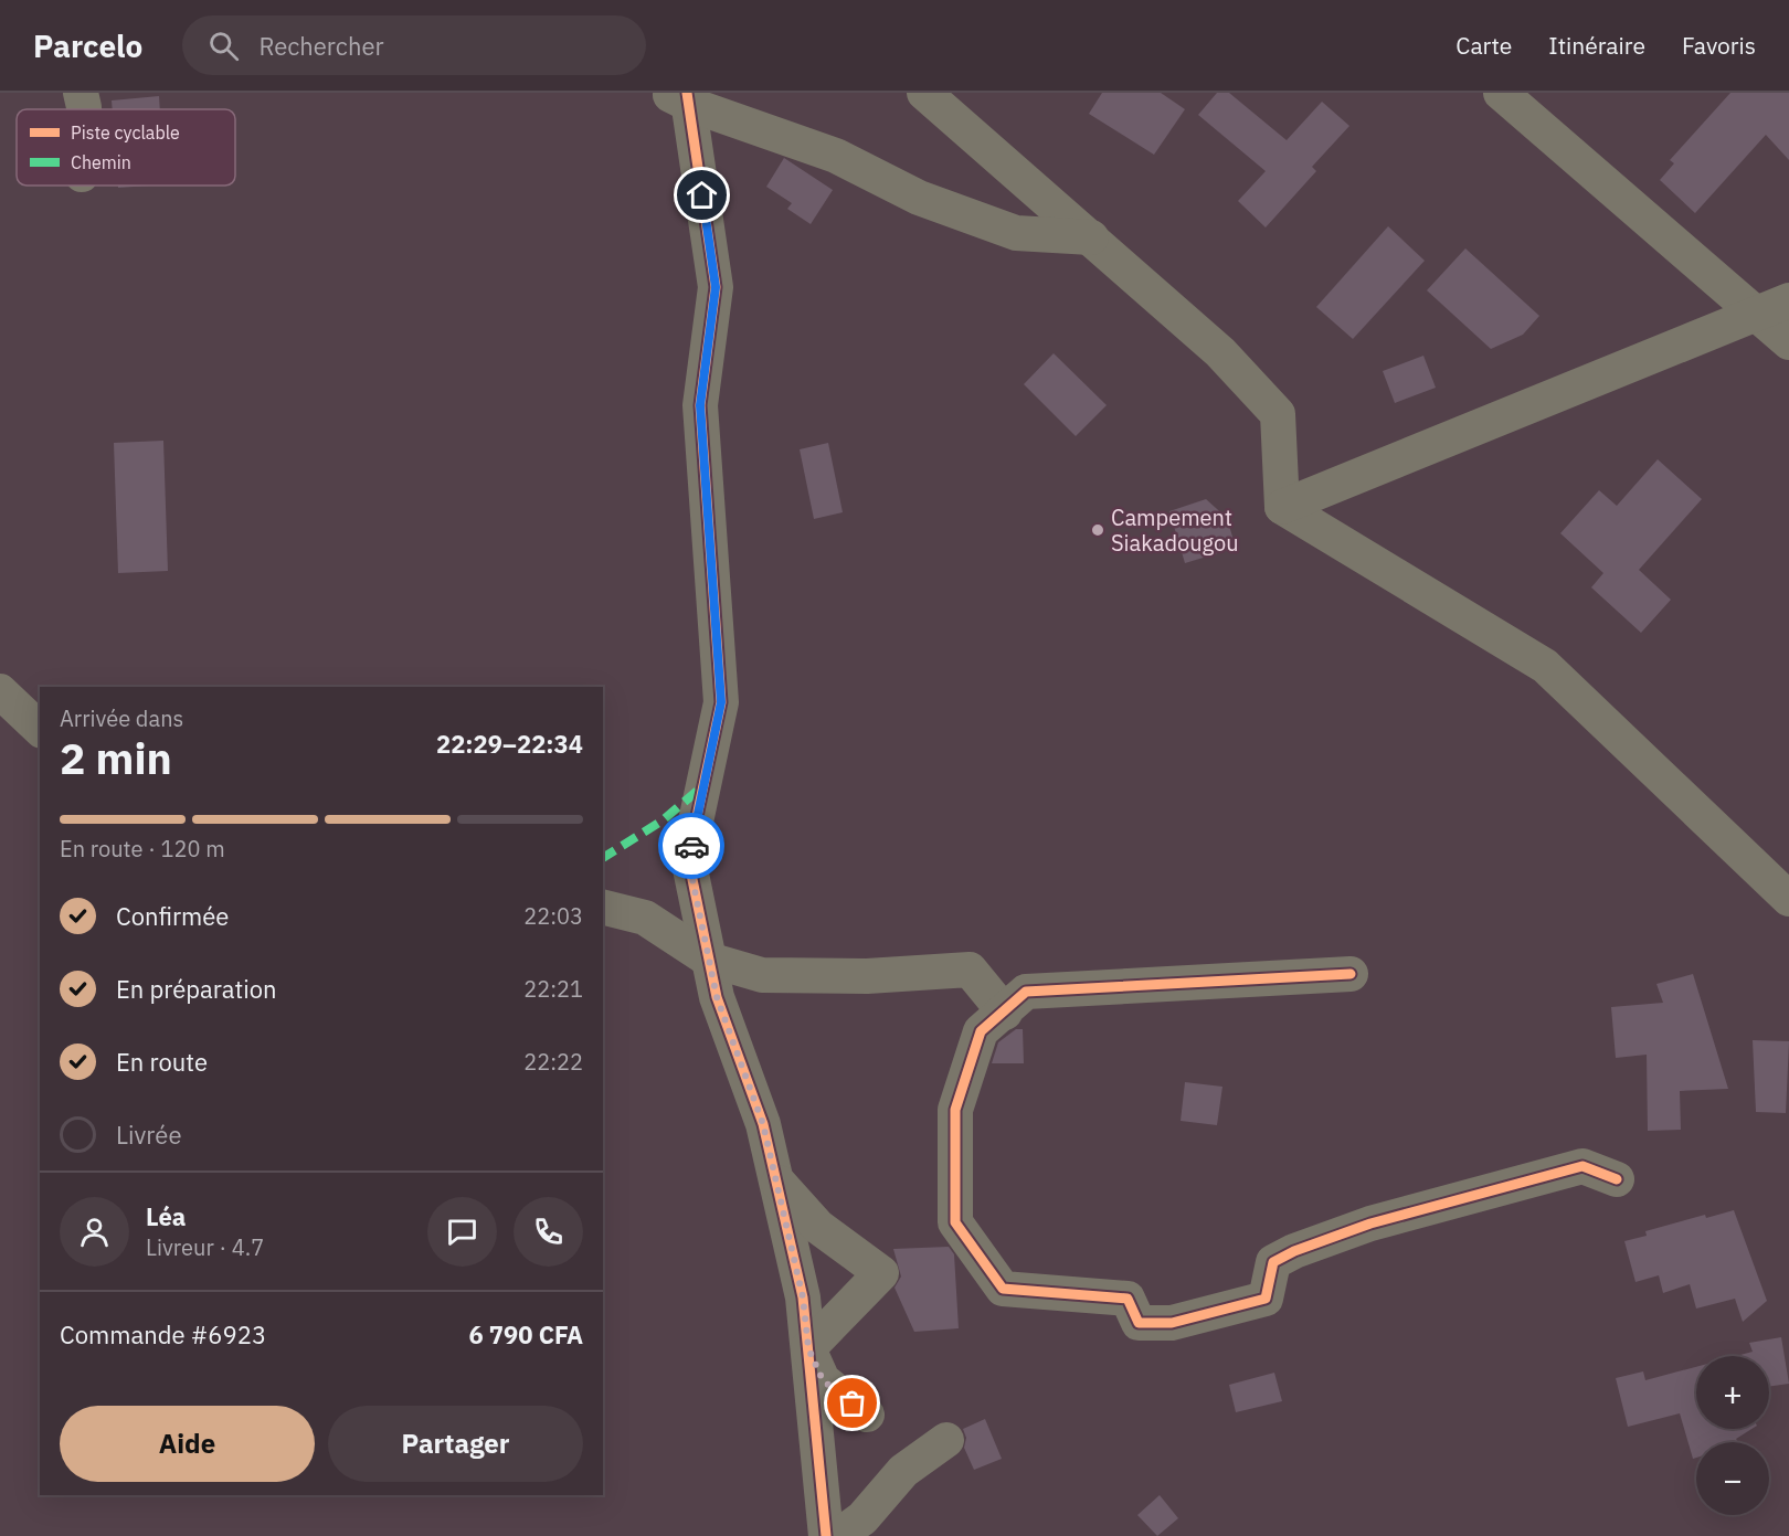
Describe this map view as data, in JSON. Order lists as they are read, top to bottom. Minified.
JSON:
{"places":["Campement Siakadougou"],"legend":["Piste cyclable","Chemin"],"page":{"header":"Parcelo","search":"Rechercher","nav":["Carte","Itinéraire","Favoris"],"heading":["2 min","Arrivée dans","22:29–22:34"],"panel":["Léa","Livreur · 4.7","Commande #6923","6 790 CFA"],"bar":"En route · 120 m","list":[["Confirmée","22:03"],["En préparation","22:21"],["En route","22:22"],"Livrée"],"map_buttons":["+","−"],"buttons":["Aide","Partager"]}}
